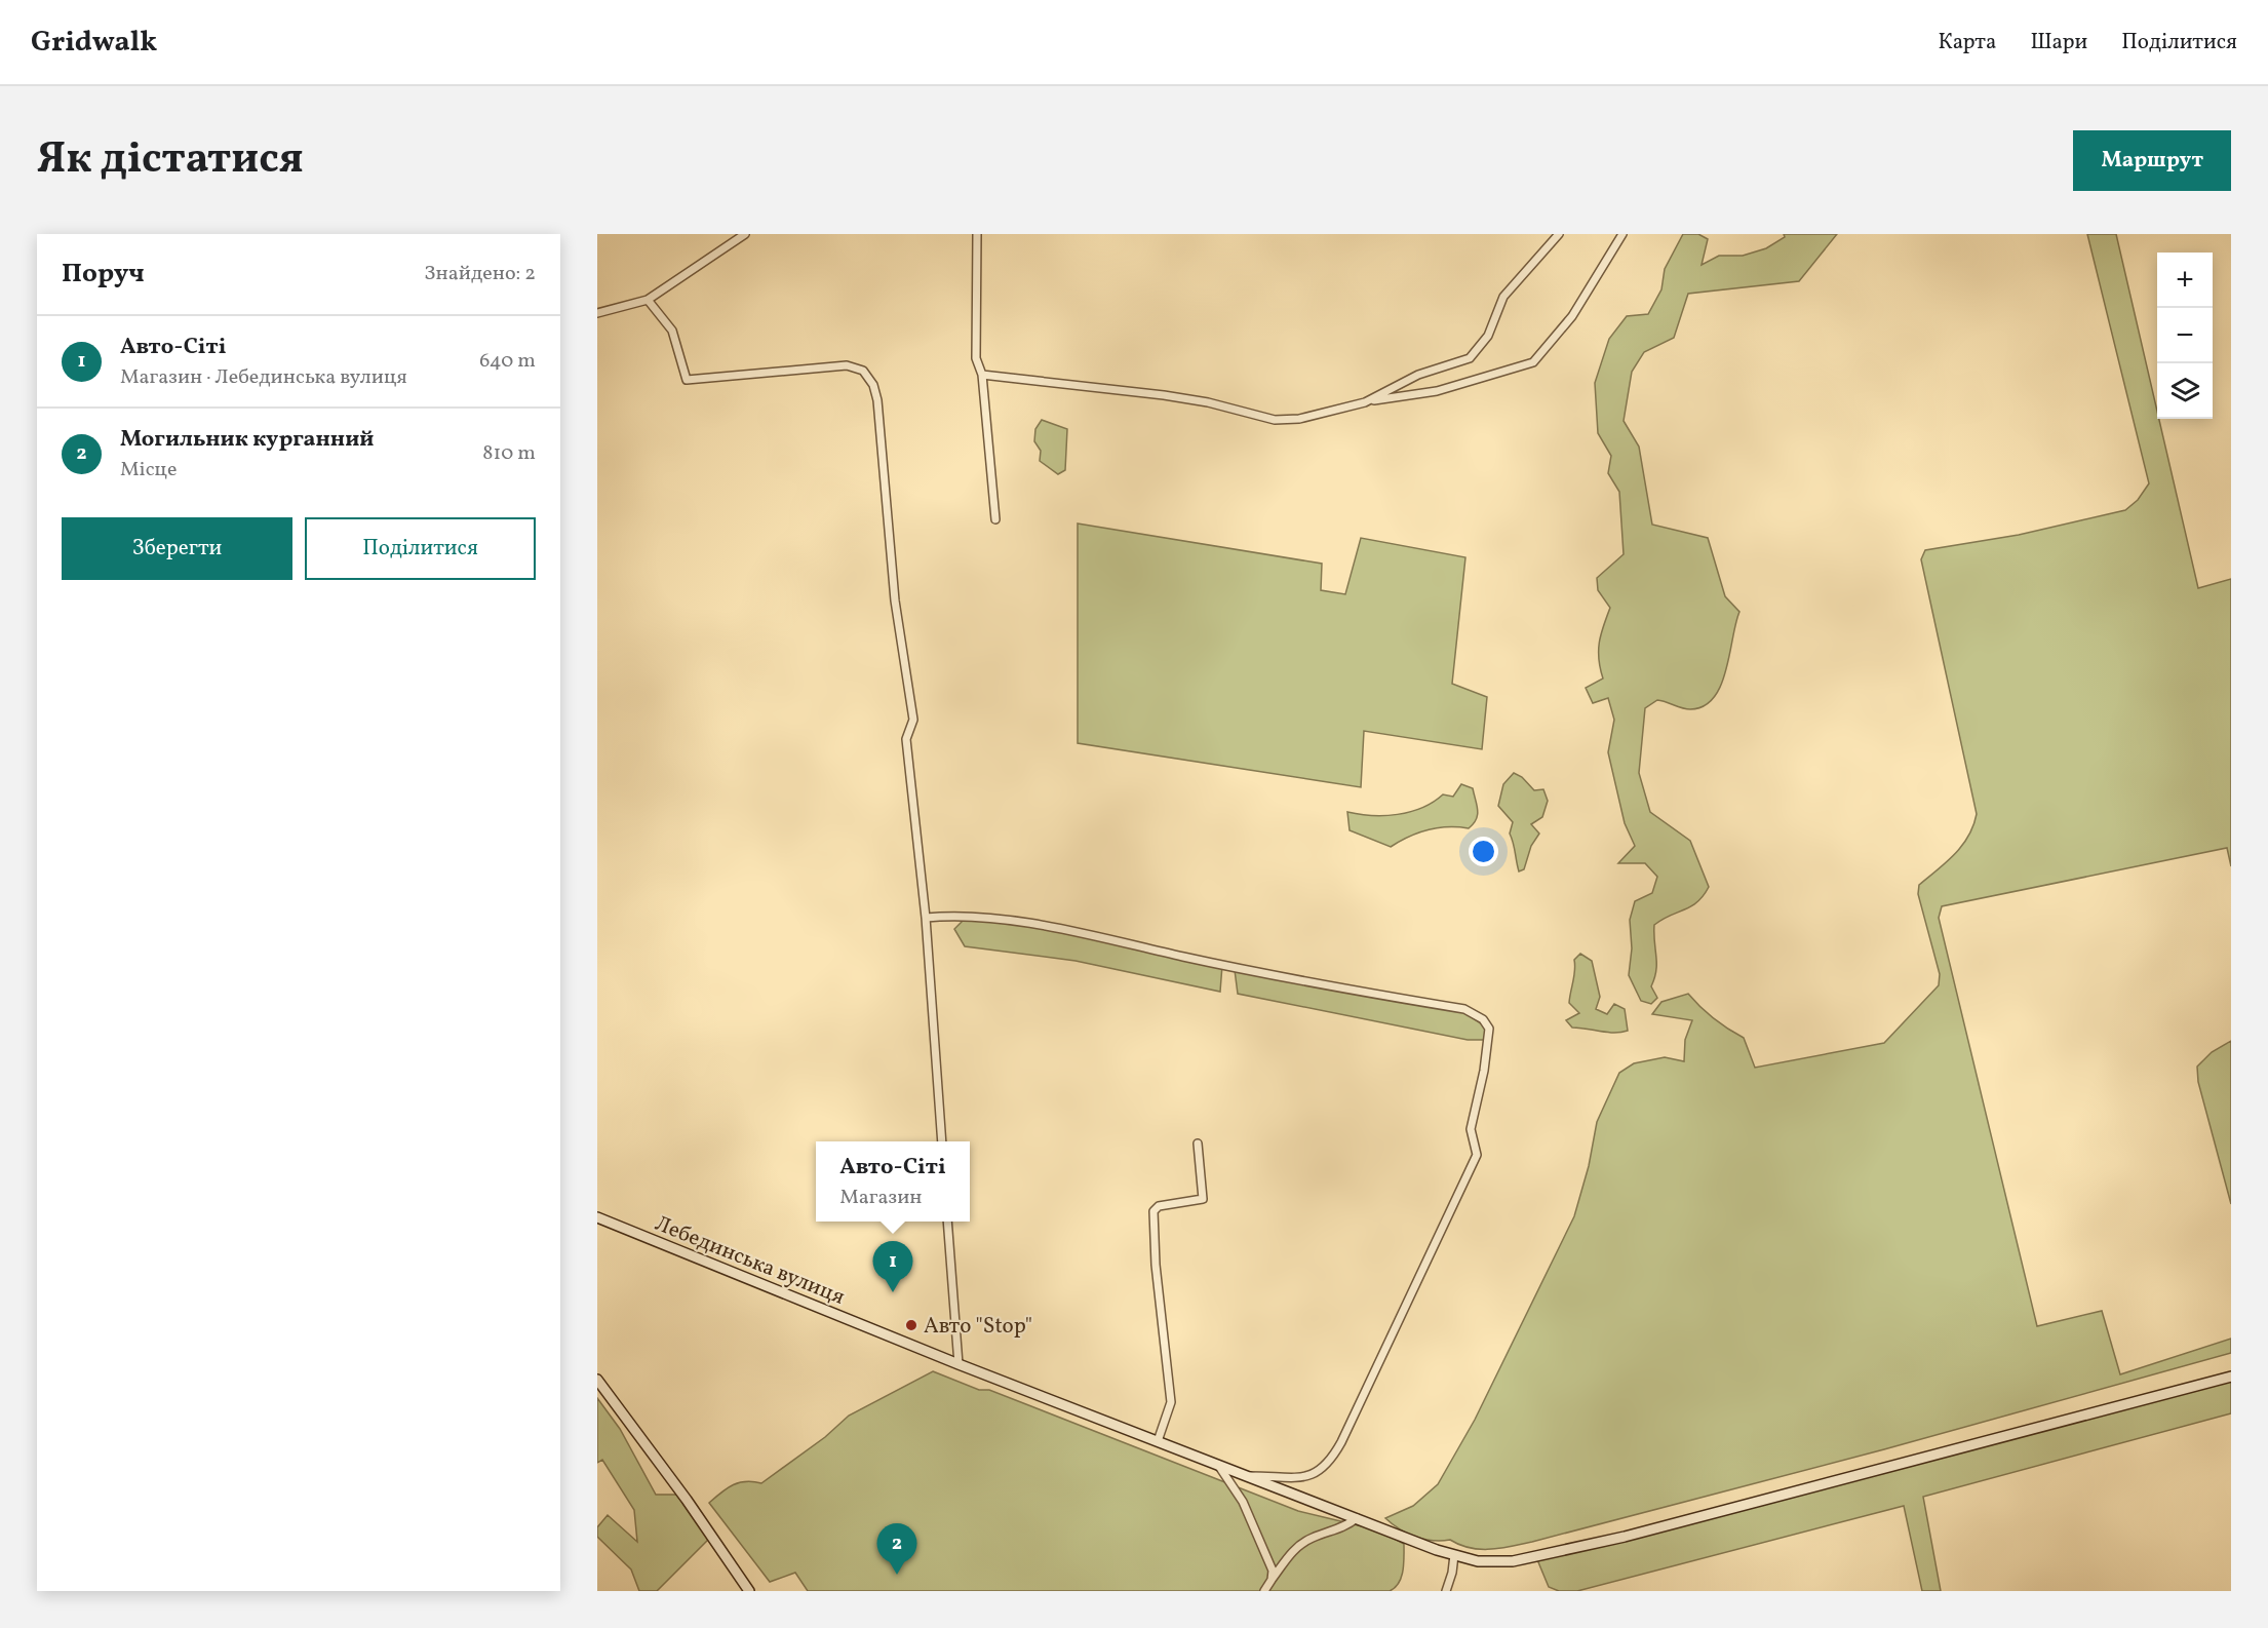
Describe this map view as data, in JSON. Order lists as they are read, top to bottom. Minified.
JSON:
{"streets":{"street":["Лебединська вулиця"]},"places":["Авто \"Stop\""],"page":{"header":"Gridwalk","nav":["Карта","Шари","Поділитися"],"title":"Як дістатися","buttons":["Маршрут",["Зберегти","Поділитися"]],"heading":["Поруч","Знайдено: 2"],"map_buttons":["+","−"],"list":[{"mark":"1","name":"Авто-Сіті","note":"Магазин · Лебединська вулиця","value":"640 m"},{"mark":"2","name":"Могильник курганний","note":"Місце","value":"810 m"}],"popup":["Авто-Сіті","Магазин"],"pins":["1","2"]}}
